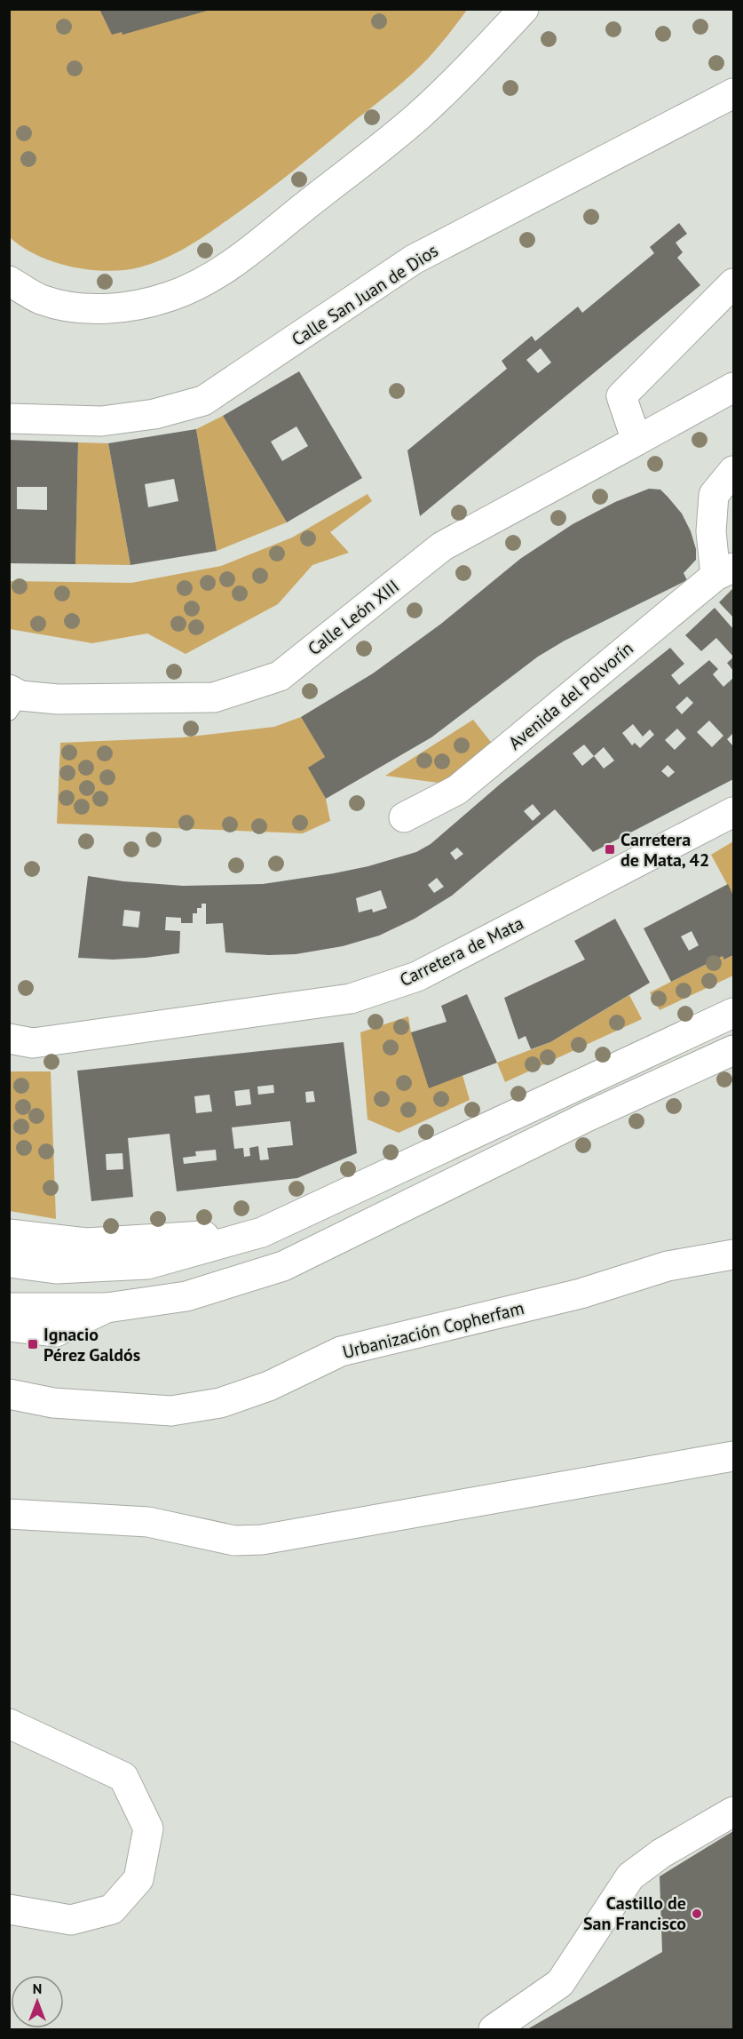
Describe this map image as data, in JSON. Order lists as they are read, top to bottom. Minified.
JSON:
{"streets":{"street":["Calle San Juan de Dios","Calle León XIII","Avenida del Polvorín","Carretera de Mata","Urbanización Copherfam"]},"places":{"transit":["Carretera de Mata, 42","Ignacio Pérez Galdós"],"other":["Castillo de San Francisco"]},"north":"top"}
